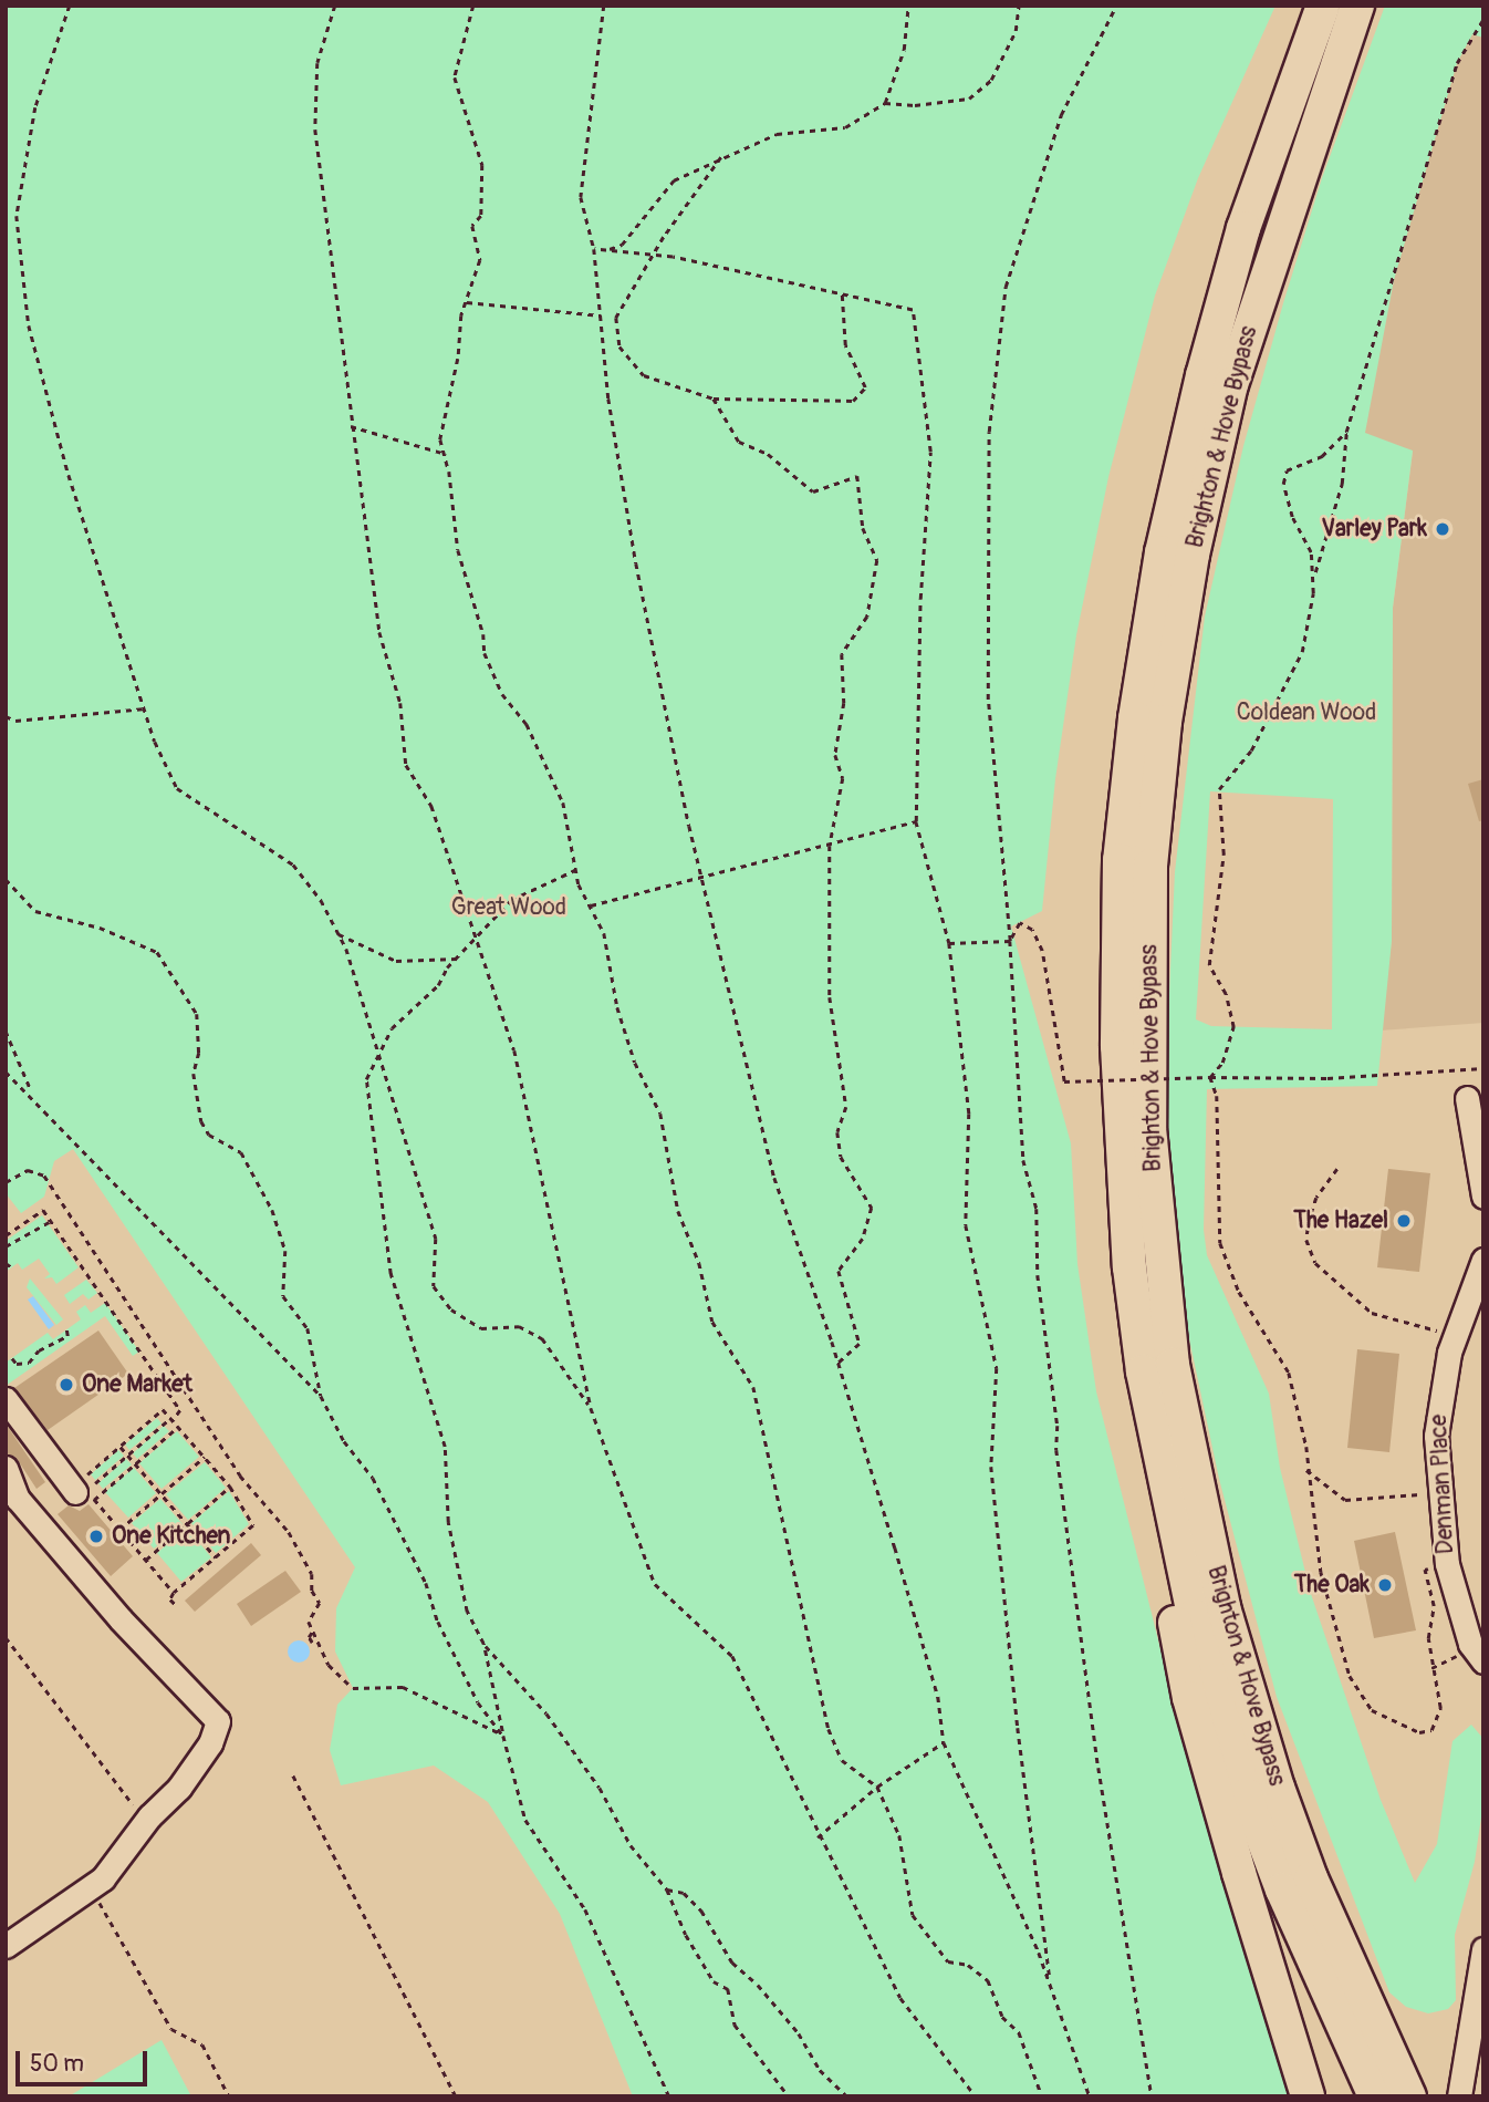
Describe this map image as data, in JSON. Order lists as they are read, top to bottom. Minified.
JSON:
{"streets":{"highway":["Brighton & Hove Bypass"],"street":["Denman Place"]},"parks":["Coldean Wood","Great Wood"],"places":["Varley Park","The Hazel","One Market","One Kitchen","The Oak"],"scale_bar":"50 m"}
